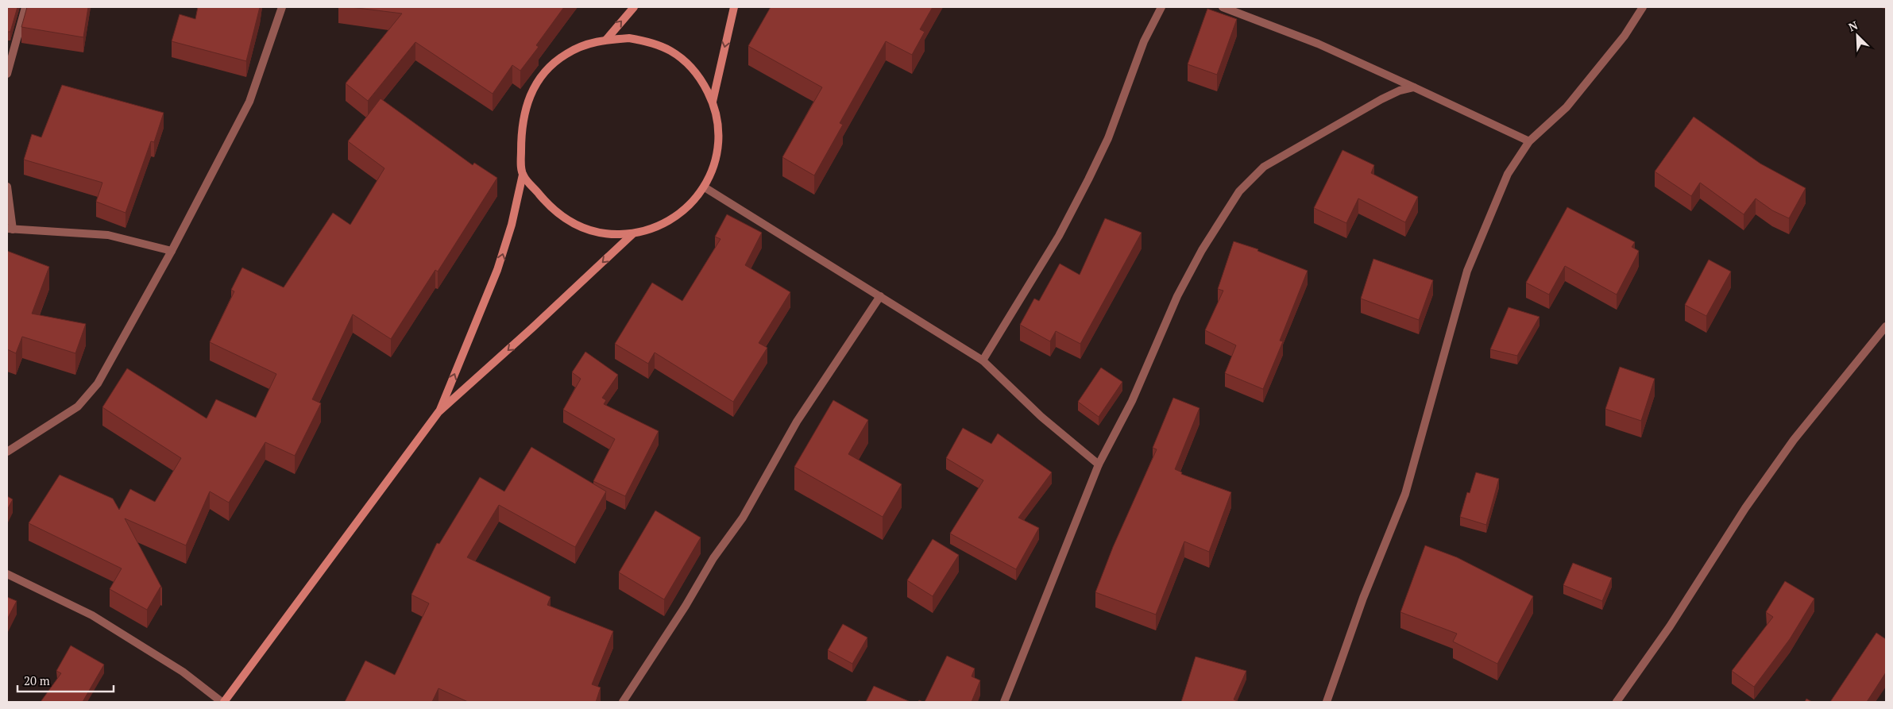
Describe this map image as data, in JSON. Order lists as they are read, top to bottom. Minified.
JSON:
{"scale_bar":"20 m","north":"top left"}
